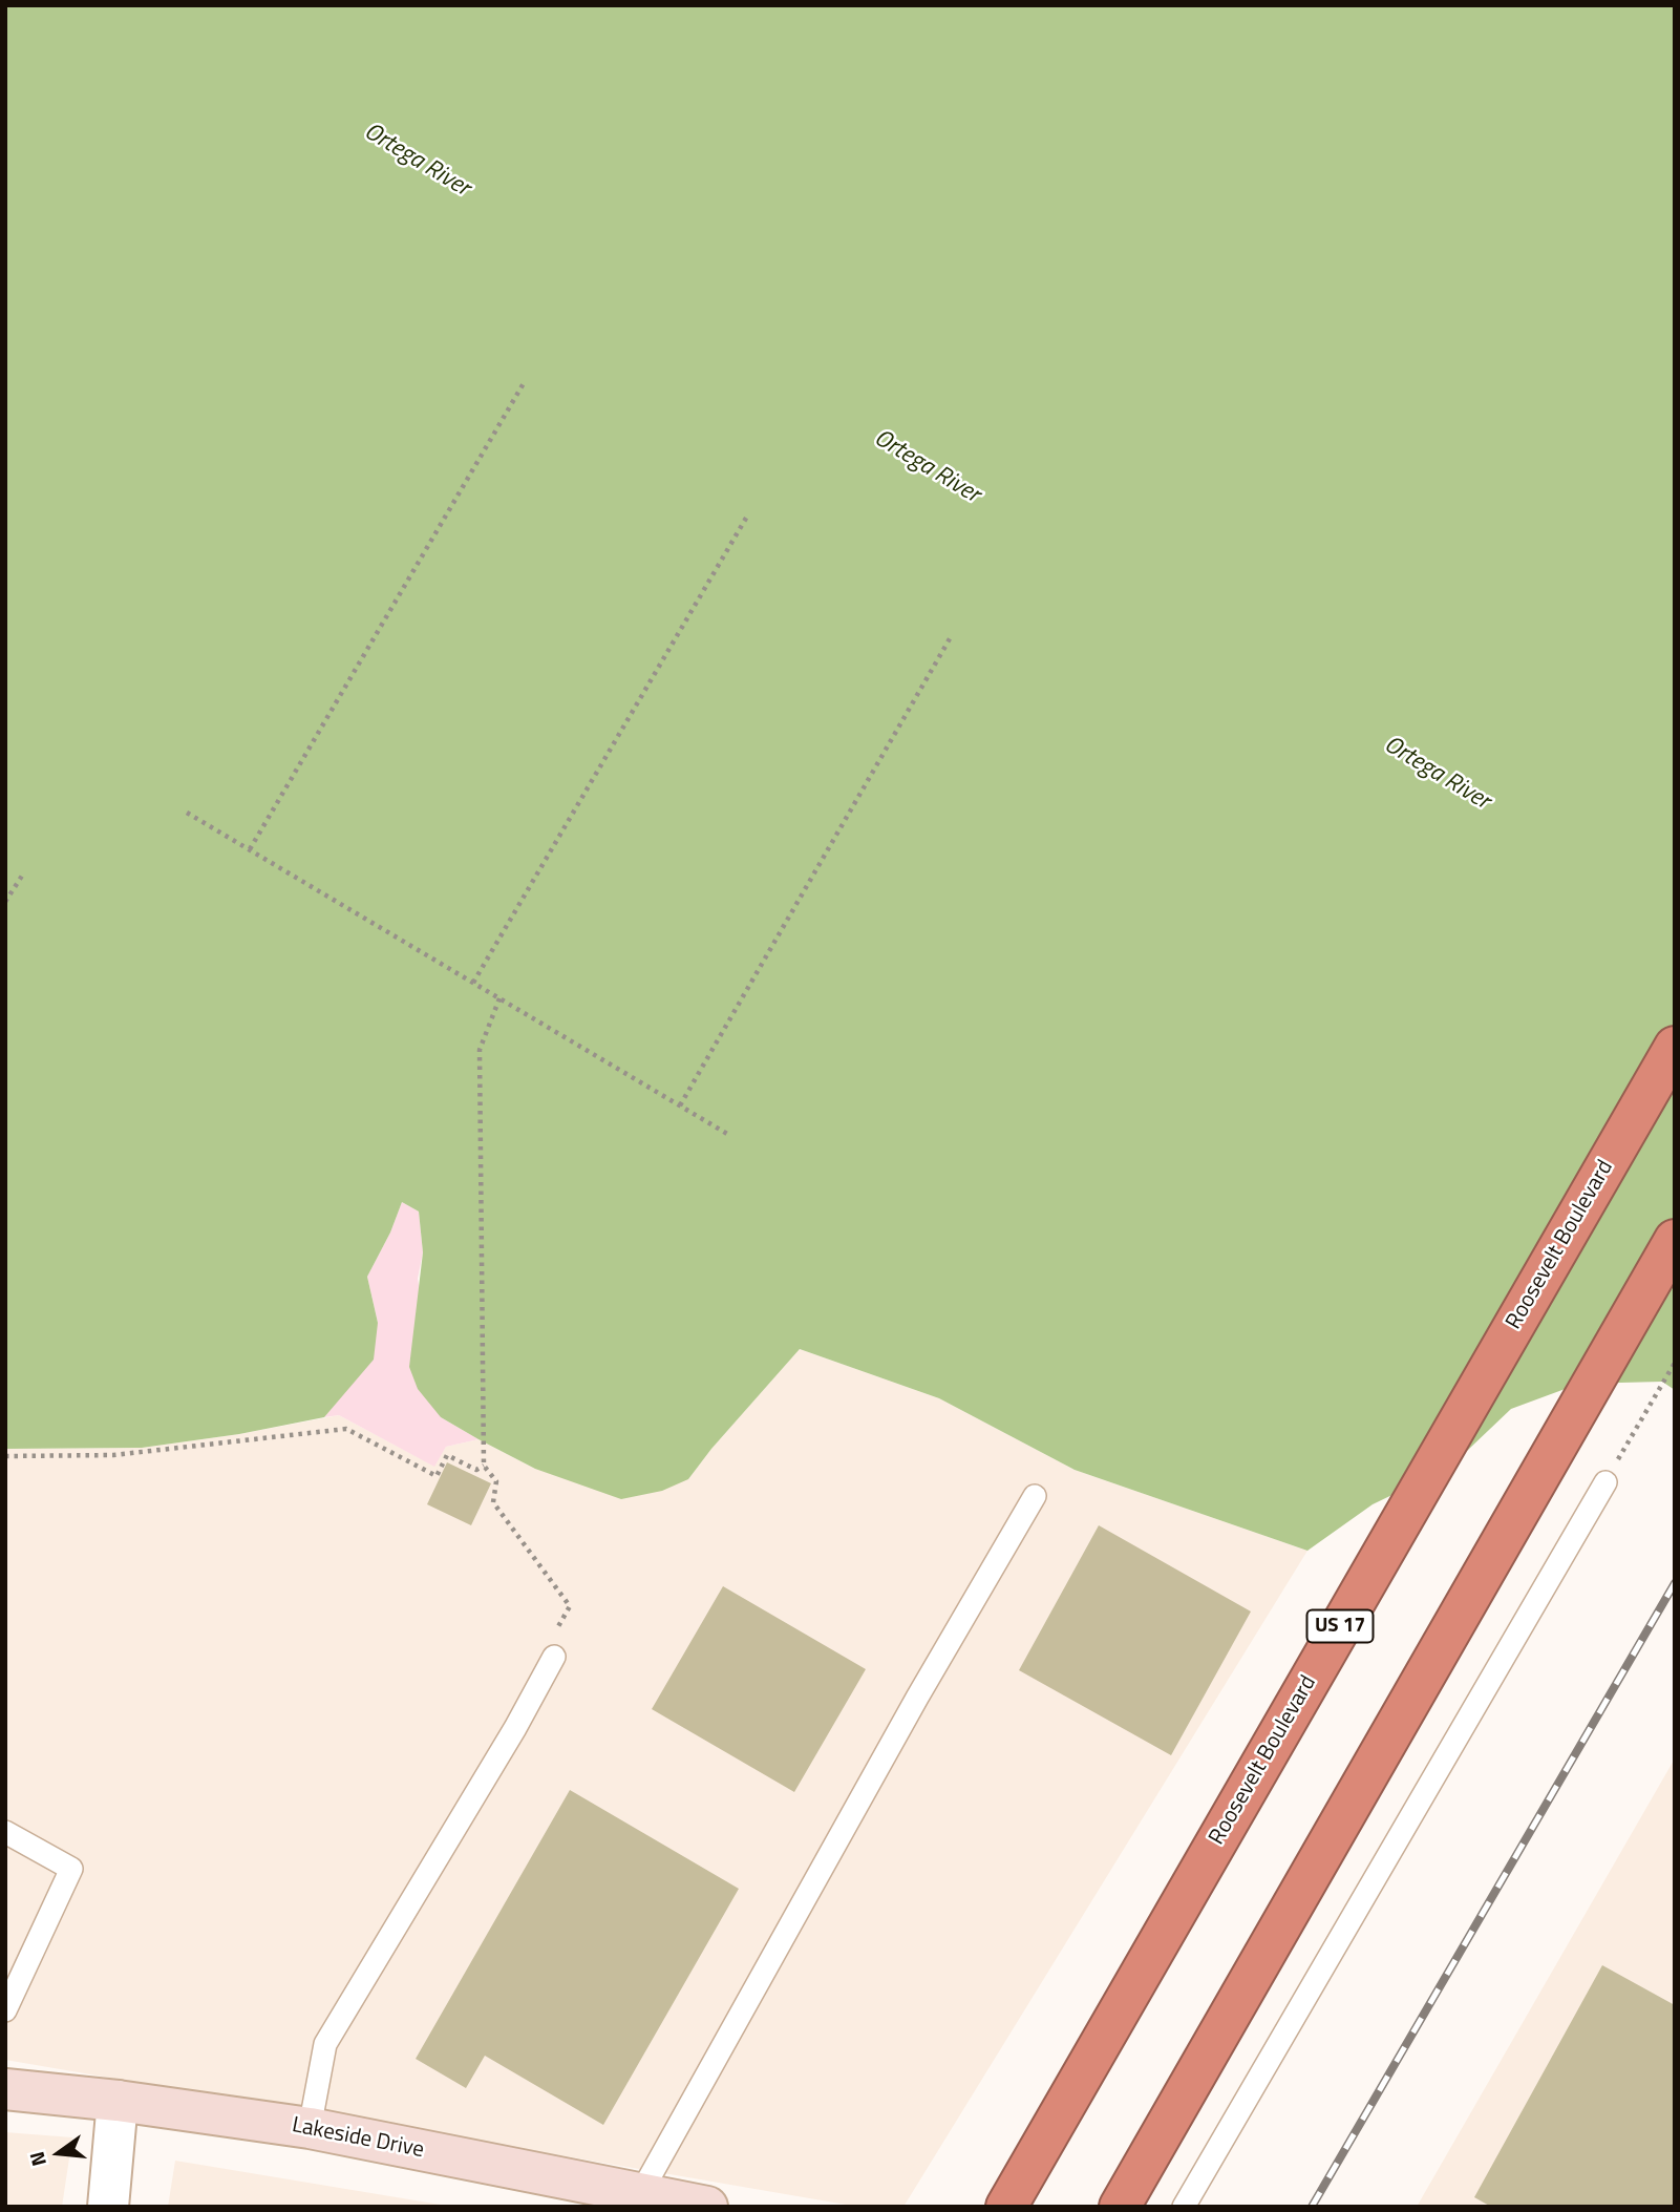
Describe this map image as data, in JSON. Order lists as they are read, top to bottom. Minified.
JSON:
{"streets":{"highway":["Roosevelt Boulevard","US 17"],"street":["Lakeside Drive"]},"water":["Ortega River"],"north":"left"}
